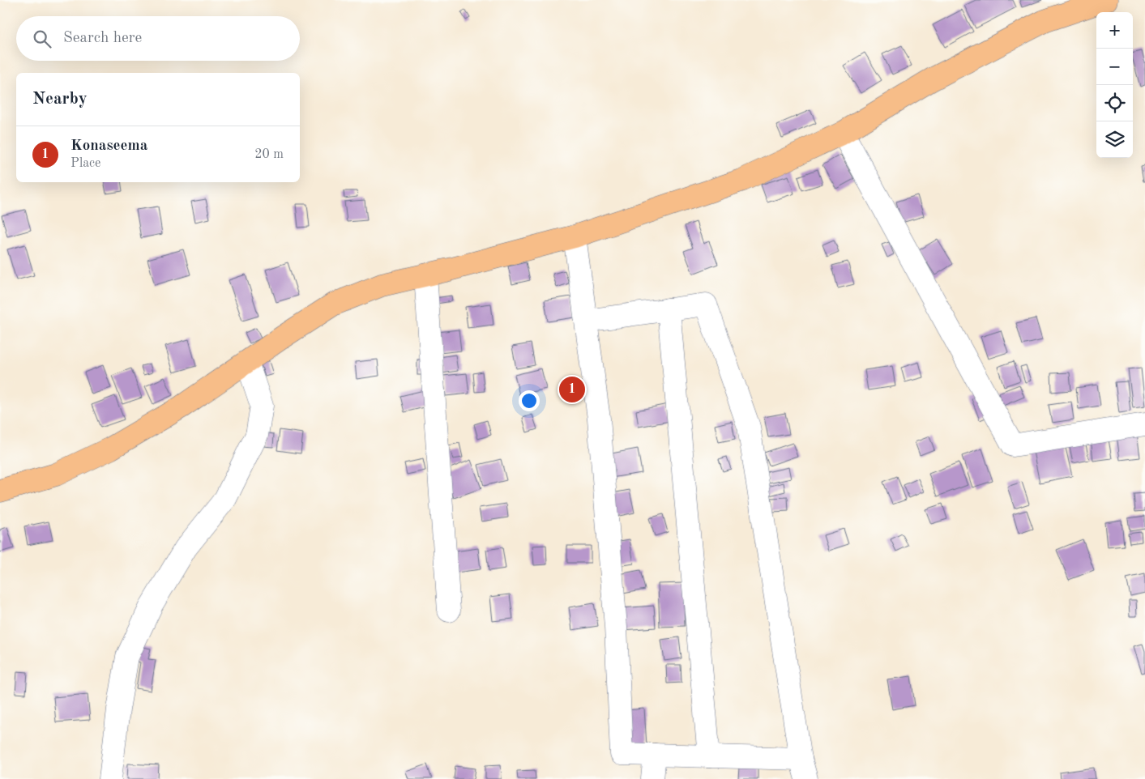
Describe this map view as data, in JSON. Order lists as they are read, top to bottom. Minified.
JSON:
{"page":{"map_buttons":["+","−"],"search":"Search here","heading":"Nearby","list":[{"mark":"1","name":"Konaseema","note":"Place","value":"20 m"}],"pins":"1"}}
